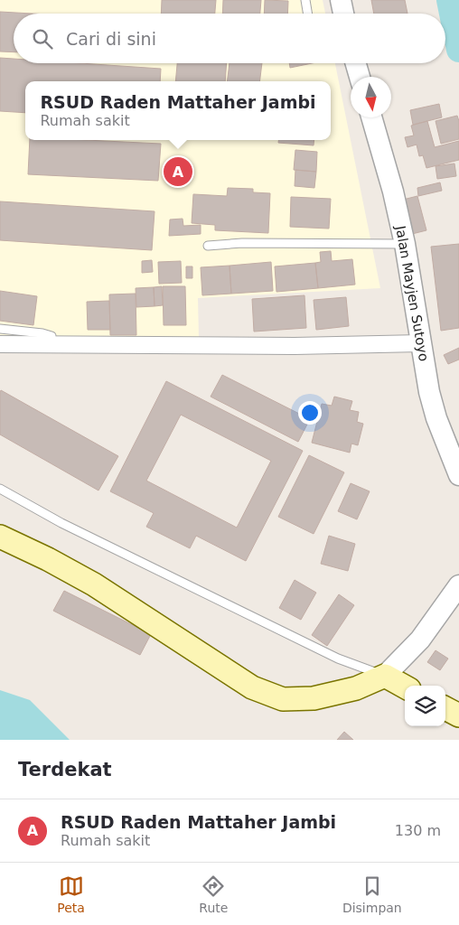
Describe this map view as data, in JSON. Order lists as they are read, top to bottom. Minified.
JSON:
{"streets":{"street":["Jalan Mayjen Sutoyo"]},"north":"bottom","page":{"search":"Cari di sini","popup":["RSUD Raden Mattaher Jambi","Rumah sakit"],"pins":"A","heading":"Terdekat","list":[{"mark":"A","name":"RSUD Raden Mattaher Jambi","note":"Rumah sakit","value":"130 m"}],"nav":["Peta","Rute","Disimpan"]}}
